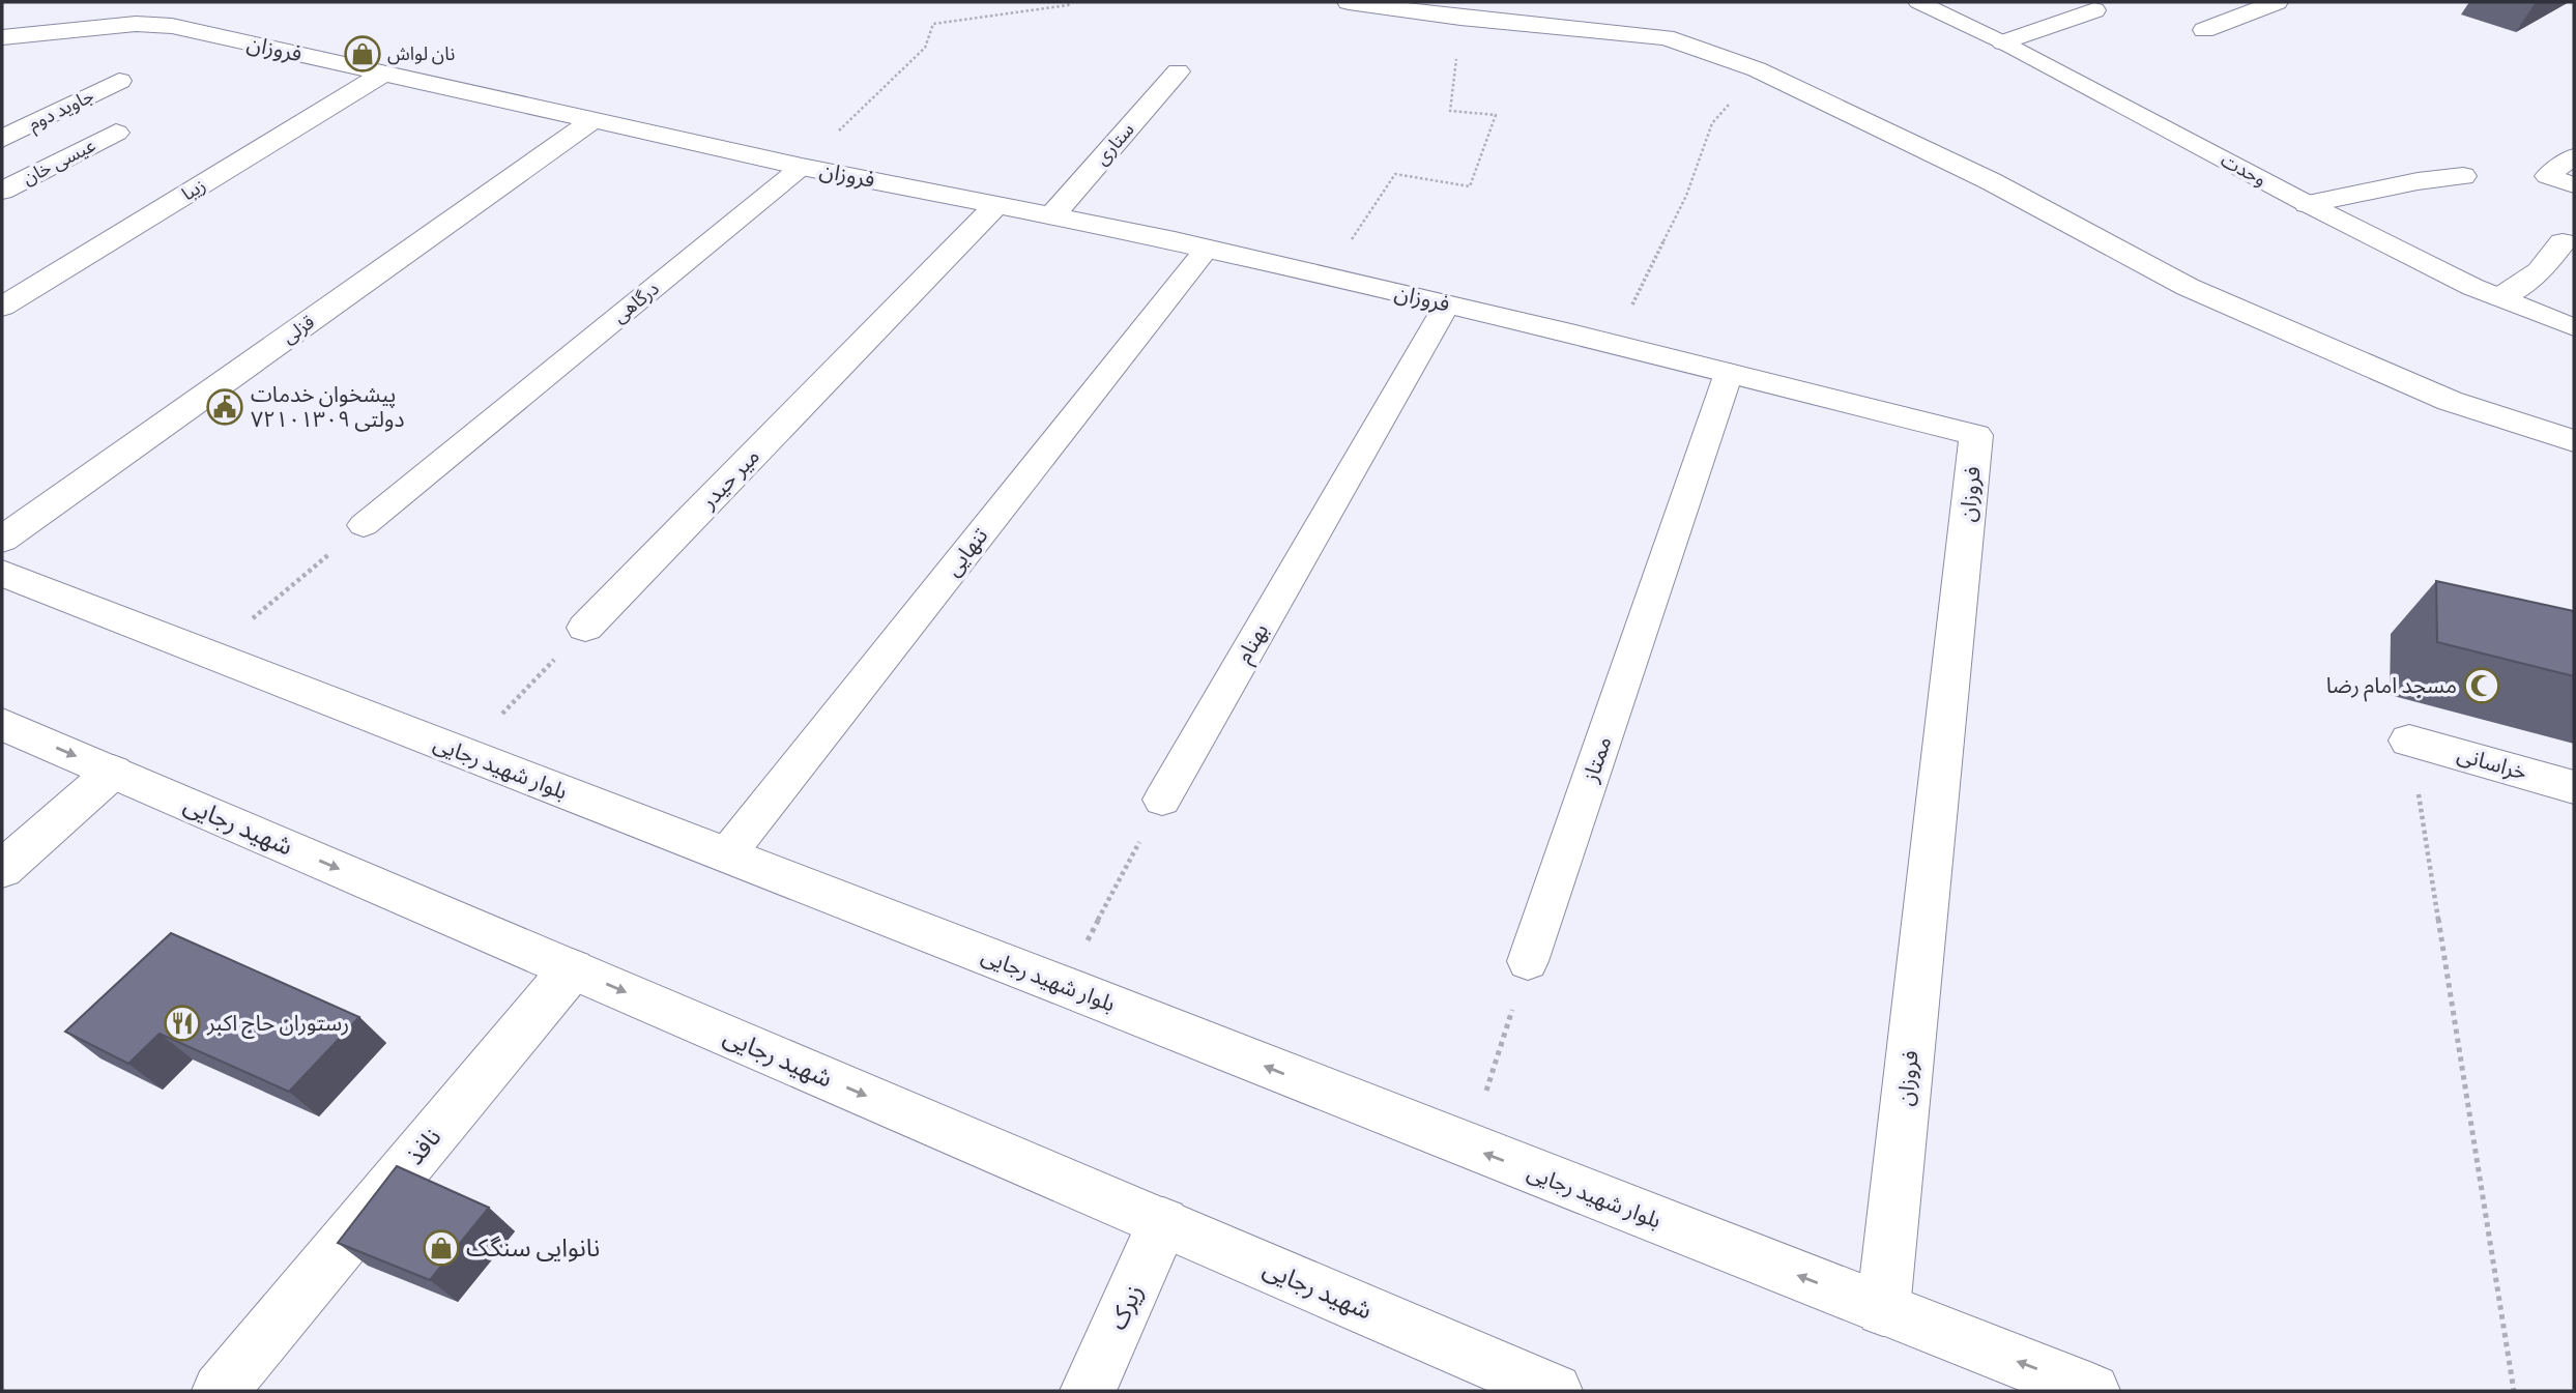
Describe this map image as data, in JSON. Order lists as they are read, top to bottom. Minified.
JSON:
{"streets":{"main road":["فروزان","جاوید دوم","ستاری","عیسی خان","زیبا","قزلی","میر حیدر","خراسانی","بلوار شهید رجایی","شهید رجایی","نافذ","زیرک"],"lane":["وحدت","درگاهی","تنهایی","بهنام","ممتاز"]},"crossings":[["فروزان","ستاری"],["فروزان","زیبا"],["فروزان","درگاهی"],["فروزان","قزلی"],["فروزان","میر حیدر"],["فروزان","تنهایی"],["فروزان","بهنام"],["فروزان","ممتاز"],["فروزان","بلوار شهید رجایی"],["تنهایی","بلوار شهید رجایی"],["شهید رجایی","نافذ"],["شهید رجایی","زیرک"]],"one_way":["بلوار شهید رجایی","شهید رجایی"],"places":{"shop":["نان لواش","نانوایی سنگک"],"public building":["پیشخوان خدمات دولتی ۷۲۱۰۱۳۰۹"],"mosque":["مسجد امام رضا"],"restaurant":["رستوران حاج اکبر"]}}
